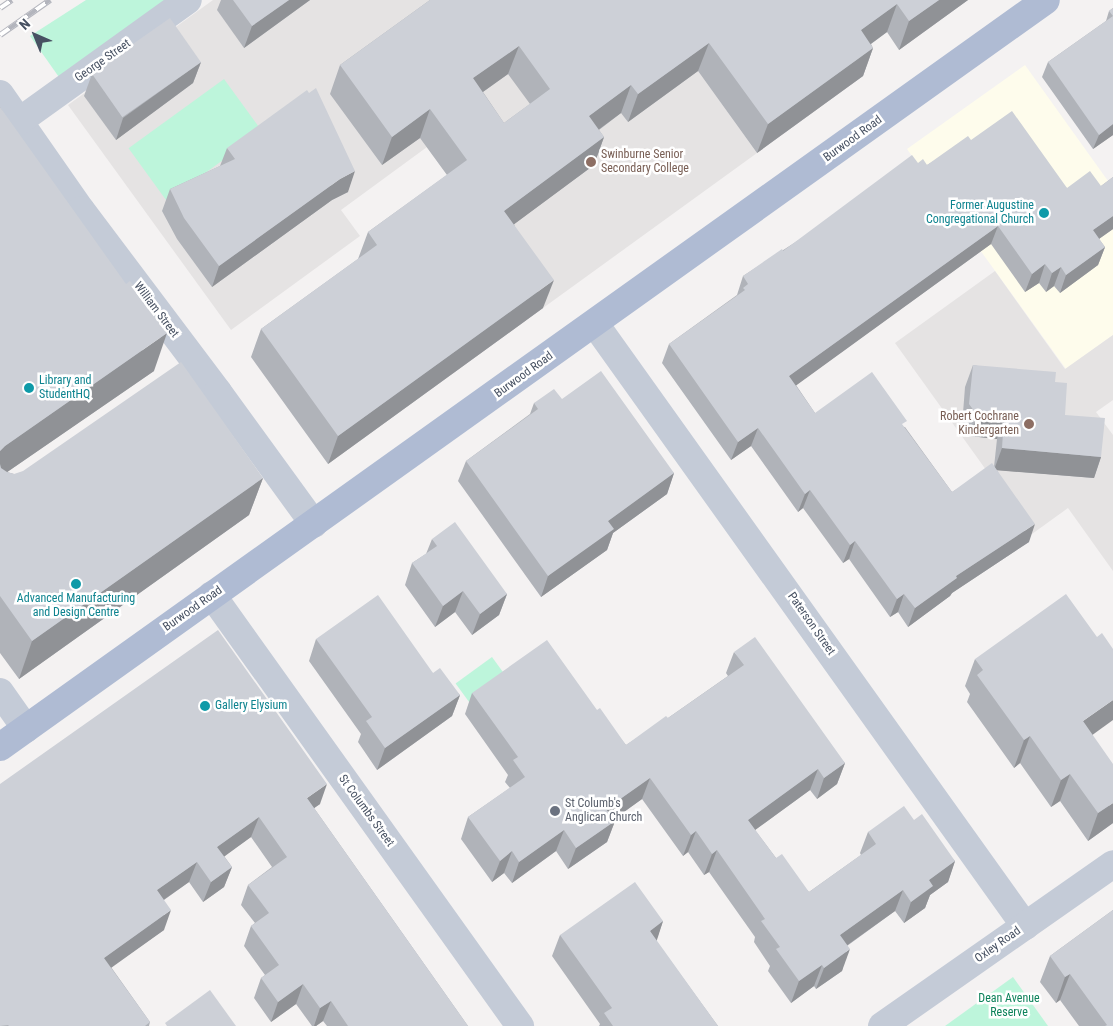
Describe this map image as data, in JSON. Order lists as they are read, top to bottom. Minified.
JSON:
{"streets":{"main road":["Burwood Road"],"street":["George Street","William Street","Paterson Street","St Columbs Street","Oxley Road"]},"crossings":[["George Street","William Street"],["Burwood Road","William Street"],["Burwood Road","Paterson Street"],["Burwood Road","St Columbs Street"],["Paterson Street","Oxley Road"]],"parks":["Dean Avenue Reserve"],"places":["Swinburne Senior Secondary College","Former Augustine Congregational Church","Library and StudentHQ","Robert Cochrane Kindergarten","Advanced Manufacturing and Design Centre","Gallery Elysium","St Columb's Anglican Church"],"north":"top left"}
